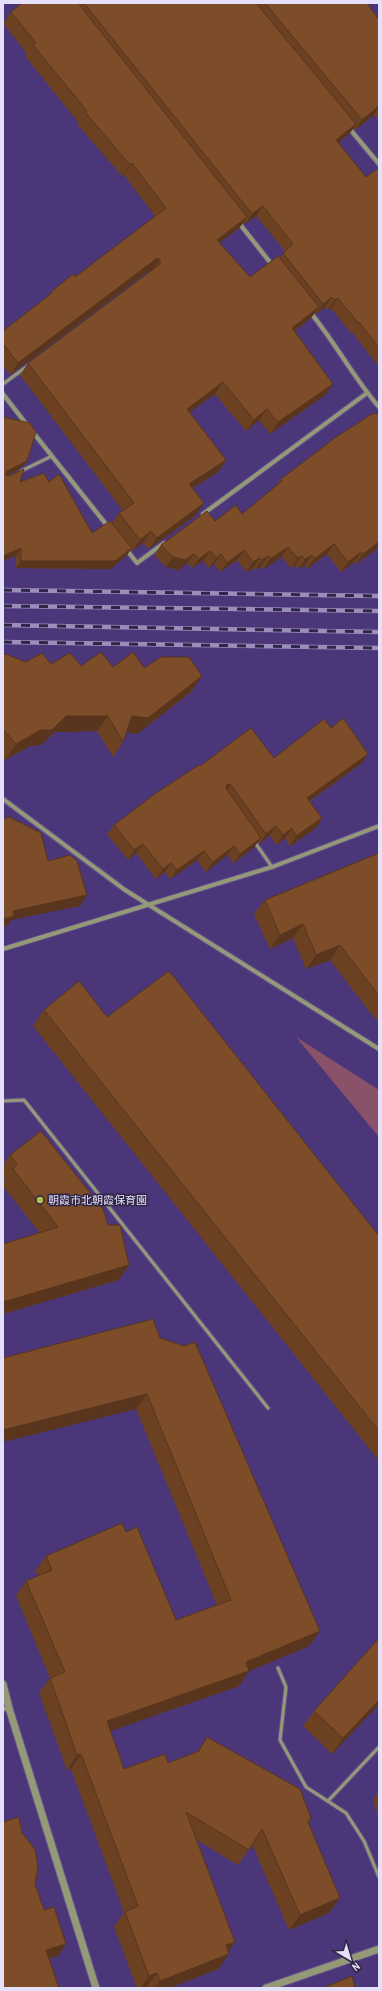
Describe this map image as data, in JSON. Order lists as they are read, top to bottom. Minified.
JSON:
{"places":["朝霞市北朝霞保育園"],"north":"bottom right"}
